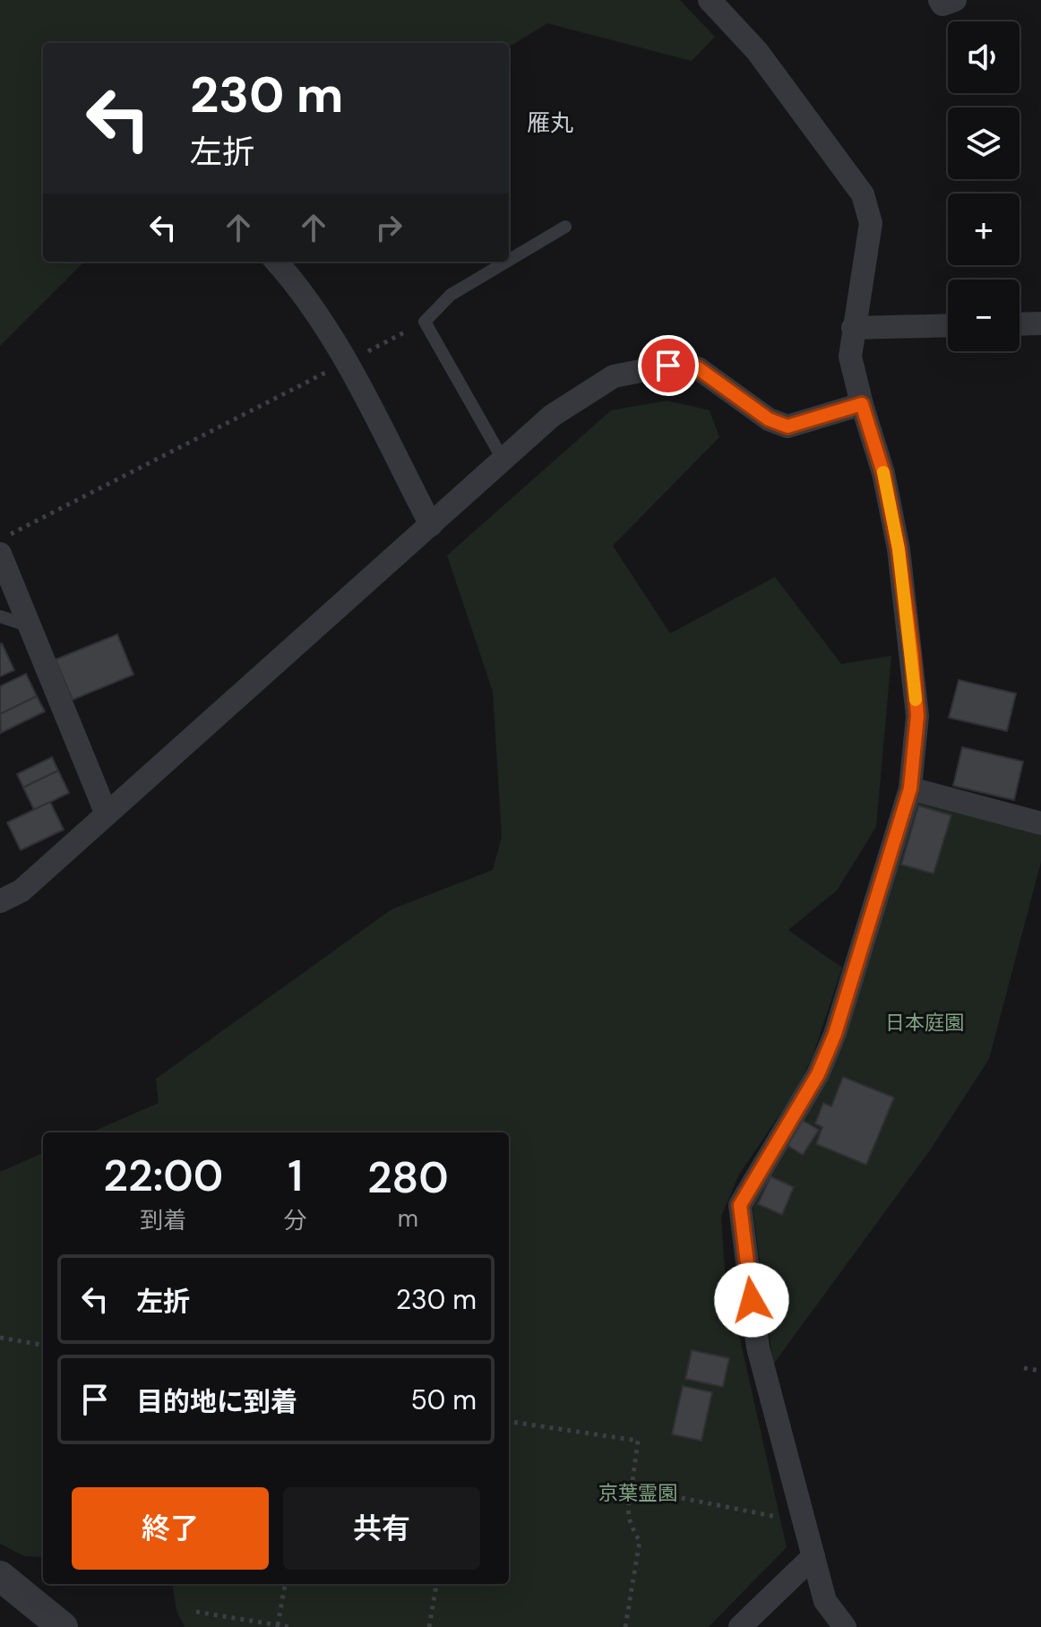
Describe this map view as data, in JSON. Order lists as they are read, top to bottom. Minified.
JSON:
{"districts":["雁丸"],"parks":["日本庭園","京葉霊園"],"page":{"map_buttons":["+","−"],"turn":["230 m","左折"],"eta":["22:00","到着","1","分","280","m"],"list":[{"name":"左折","value":"230 m"},{"name":"目的地に到着","value":"50 m"}],"buttons":["終了","共有"]}}
